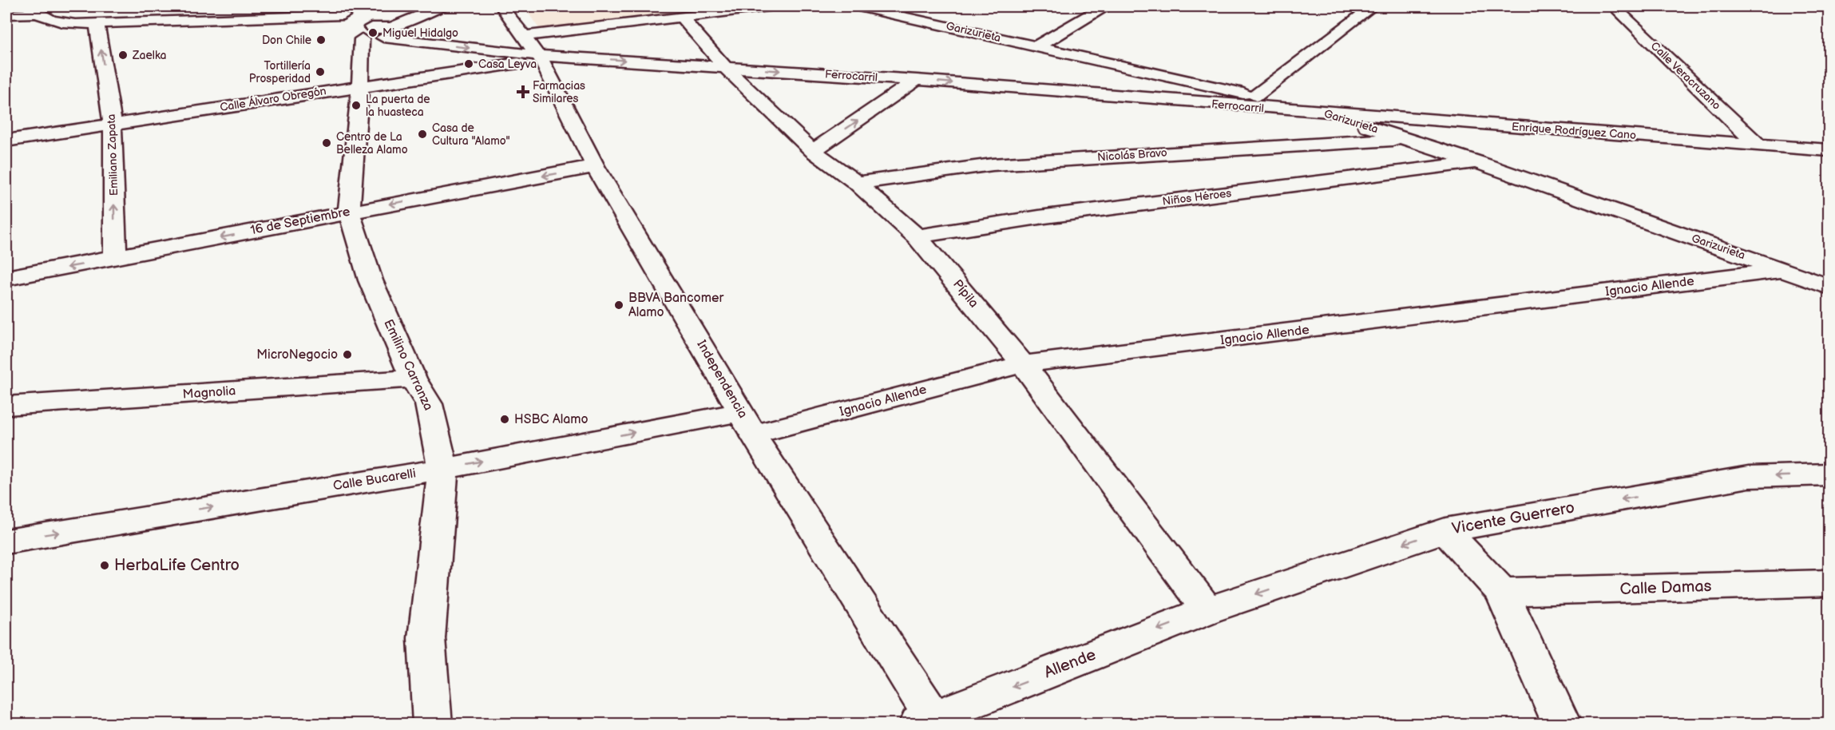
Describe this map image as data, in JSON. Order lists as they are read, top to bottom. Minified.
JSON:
{"streets":{"street":["Garizurieta","Ferrocarril","Calle Veracruzano","Calle Álvaro Obregón","Enrique Rodríguez Cano","Emiliano Zapata","Nicolás Bravo","Niños Héroes","16 de Septiembre","Ignacio Allende","Pípila","Emilino Carranza","Independencia","Magnolia","Calle Bucarelli","Vicente Guerrero","Calle Damas","Allende"]},"crossings":[["Garizurieta","Ferrocarril"],["Garizurieta","Enrique Rodríguez Cano"],["Garizurieta","Nicolás Bravo"],["Garizurieta","Niños Héroes"],["Garizurieta","Ignacio Allende"],["Ferrocarril","Calle Álvaro Obregón"],["Ferrocarril","Enrique Rodríguez Cano"],["Ferrocarril","Pípila"],["Ferrocarril","Emilino Carranza"],["Ferrocarril","Independencia"],["Calle Veracruzano","Enrique Rodríguez Cano"],["Calle Álvaro Obregón","Emiliano Zapata"],["Calle Álvaro Obregón","Emilino Carranza"],["Calle Álvaro Obregón","Independencia"],["Emiliano Zapata","16 de Septiembre"],["Nicolás Bravo","Pípila"],["Niños Héroes","Pípila"],["16 de Septiembre","Emilino Carranza"],["16 de Septiembre","Independencia"],["Ignacio Allende","Pípila"],["Ignacio Allende","Independencia"],["Ignacio Allende","Calle Bucarelli"],["Pípila","Vicente Guerrero"],["Pípila","Allende"],["Emilino Carranza","Magnolia"],["Emilino Carranza","Calle Bucarelli"],["Independencia","Calle Bucarelli"],["Independencia","Allende"],["Vicente Guerrero","Allende"]],"one_way":["Ferrocarril","Emiliano Zapata","Calle Bucarelli","Vicente Guerrero","Allende"],"places":{"other":["Miguel Hidalgo","Don Chile","Zaelka","Casa Leyva","Tortillería Prosperidad","La puerta de la huasteca","Casa de Cultura \"Alamo\"","Centro de La Belleza Alamo","BBVA Bancomer Alamo","MicroNegocio","HSBC Alamo","HerbaLife Centro"],"health":["Farmacias Similares"]}}
